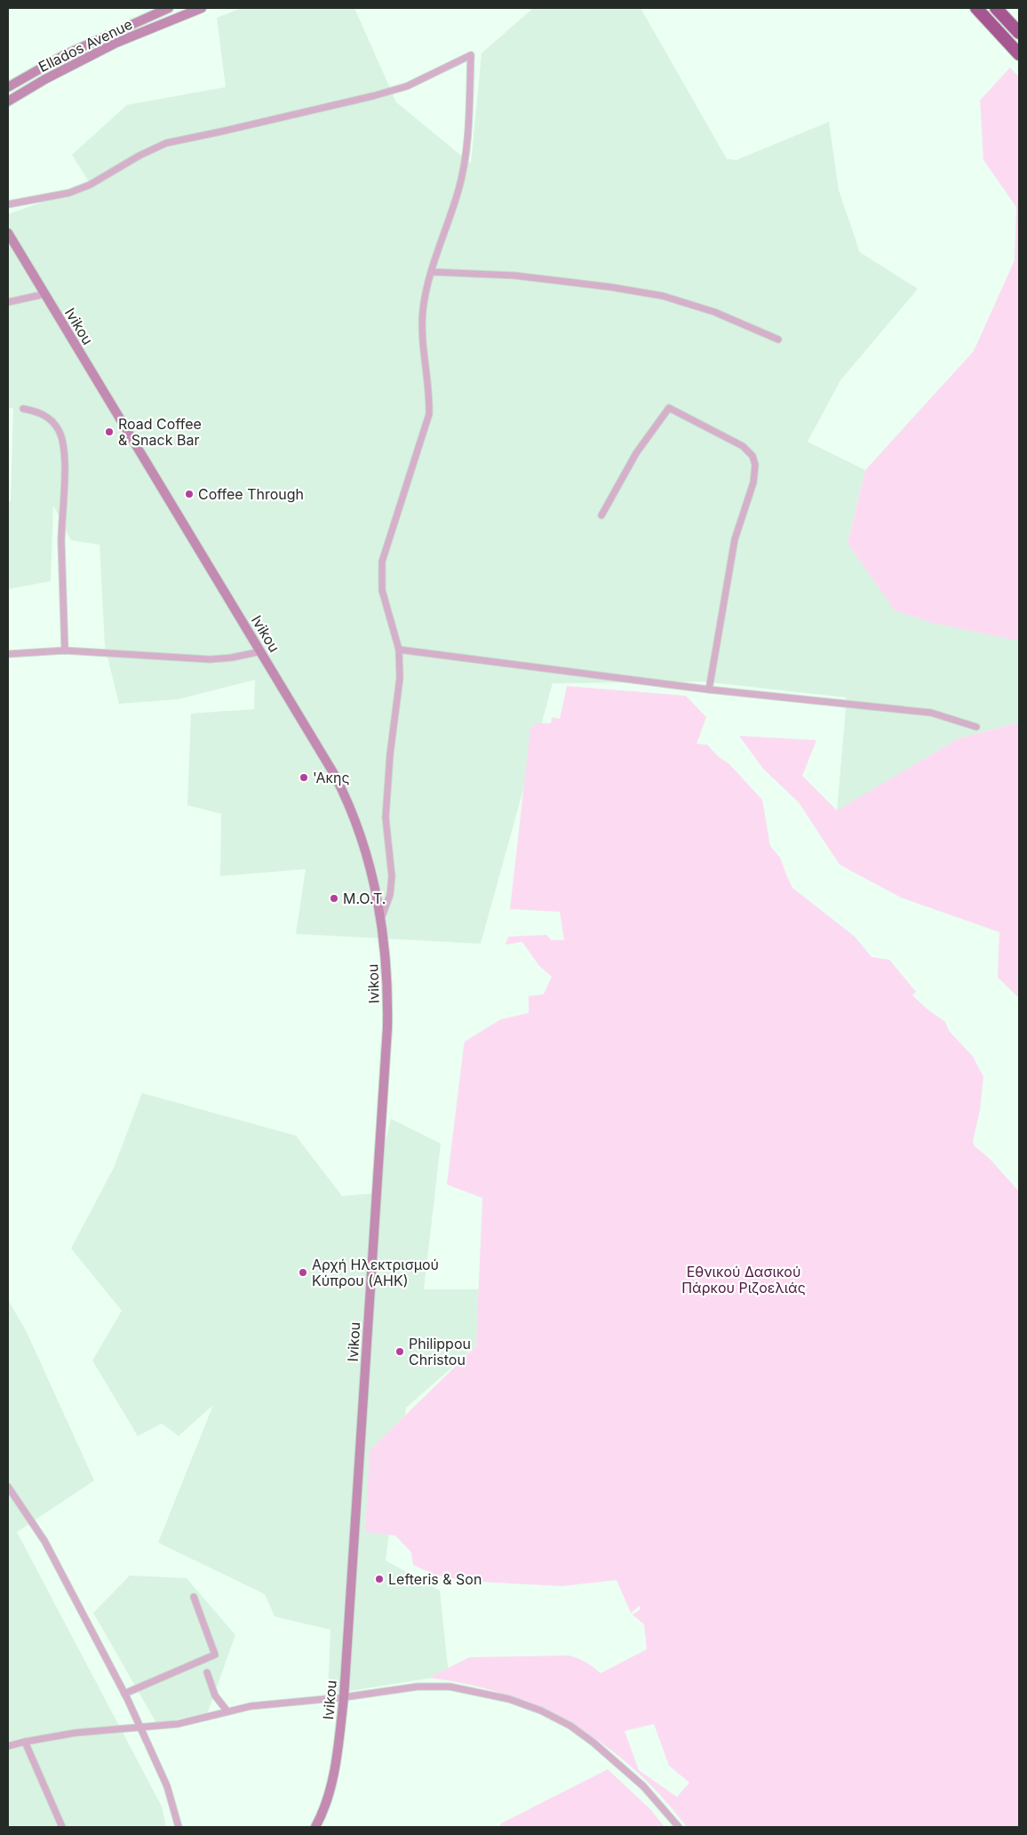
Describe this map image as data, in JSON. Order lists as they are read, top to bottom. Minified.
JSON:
{"streets":{"street":["Ellados Avenue","Ivikou"]},"parks":["Εθνικού Δασικού Πάρκου Ριζοελιάς"],"places":["Road Coffee & Snack Bar","Coffee Through","'Ακης","M.O.T.","Αρχή Ηλεκτρισμού Κύπρου (ΑΗΚ)","Philippou Christou","Lefteris & Son"]}
